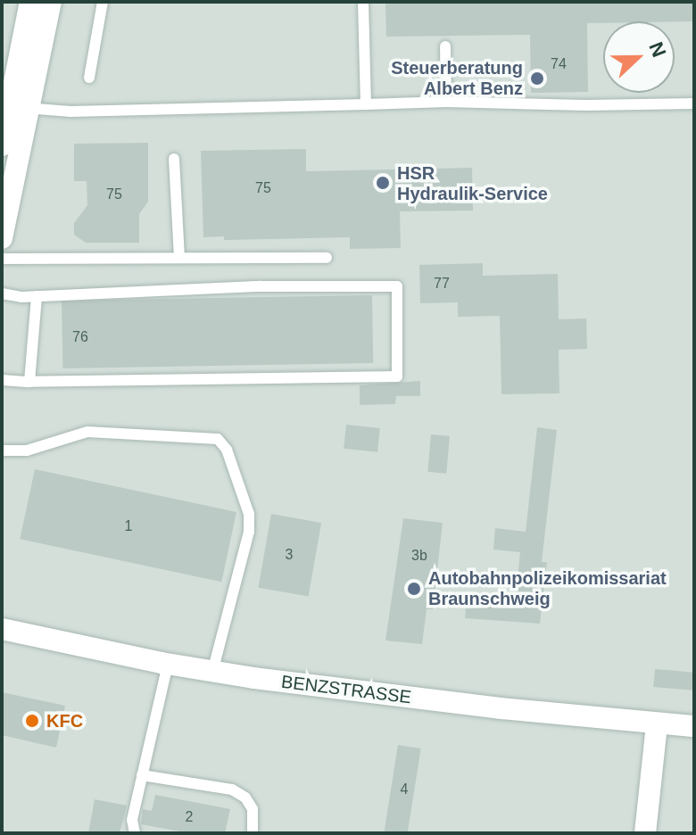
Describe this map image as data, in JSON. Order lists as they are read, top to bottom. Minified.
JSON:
{"streets":{"street":["BENZSTRASSE"]},"places":["Steuerberatung Albert Benz","HSR Hydraulik-Service","Autobahnpolizeikomissariat Braunschweig","KFC"],"house_numbers":["74","75","75","77","76","1","3","3b","4","2"],"north":"right"}
